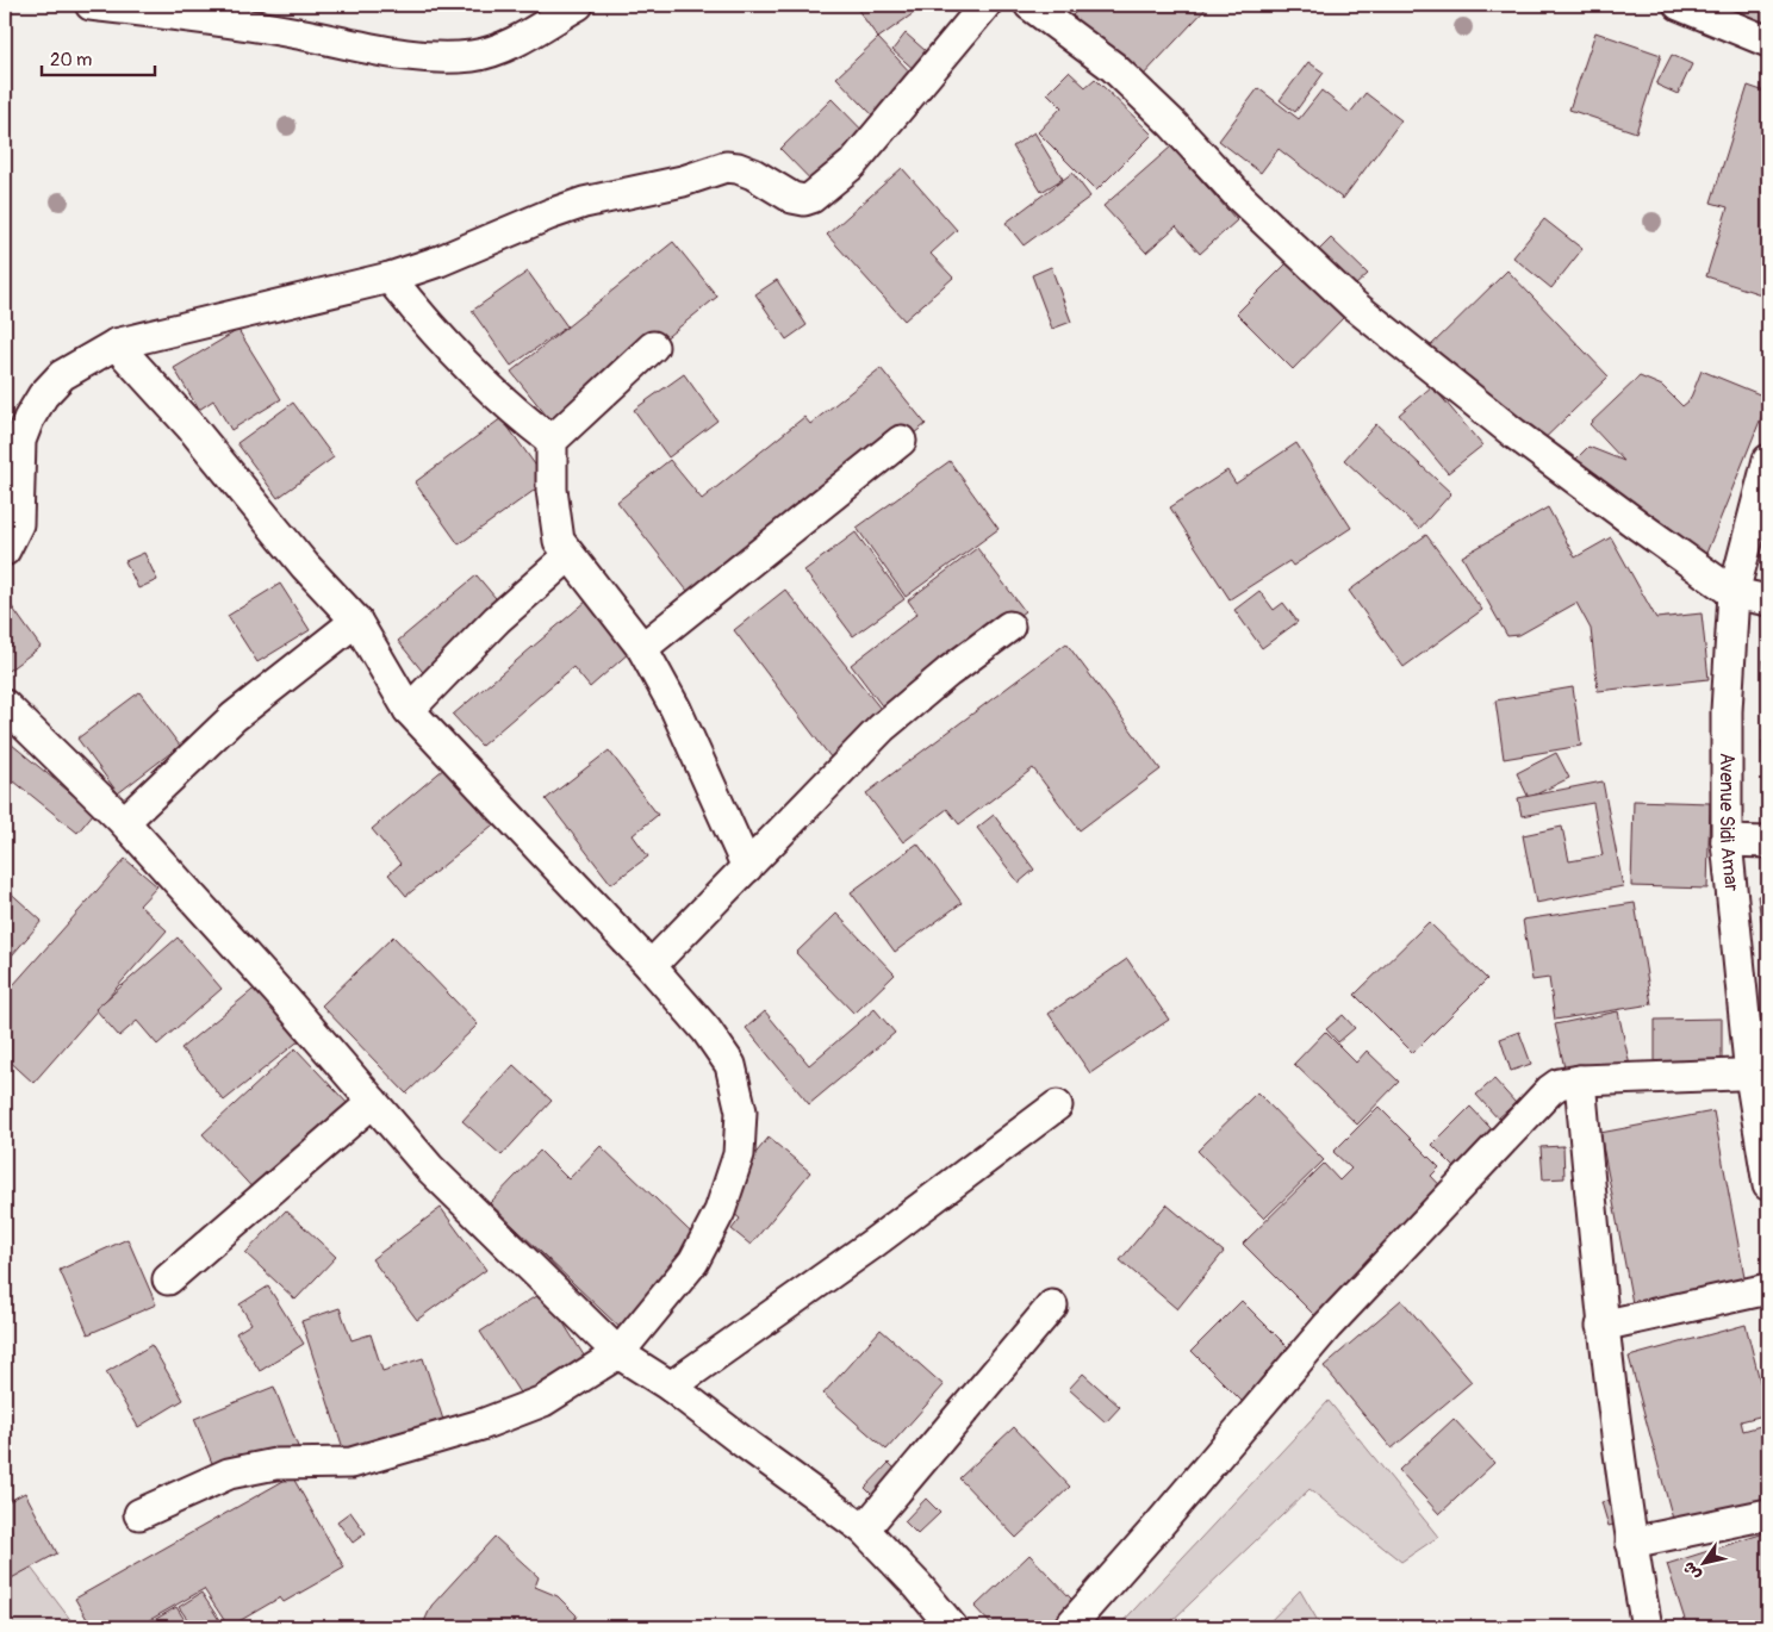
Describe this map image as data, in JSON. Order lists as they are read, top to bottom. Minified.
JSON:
{"streets":{"street":["Avenue Sidi Amar"]},"scale_bar":"20 m","north":"bottom left"}
